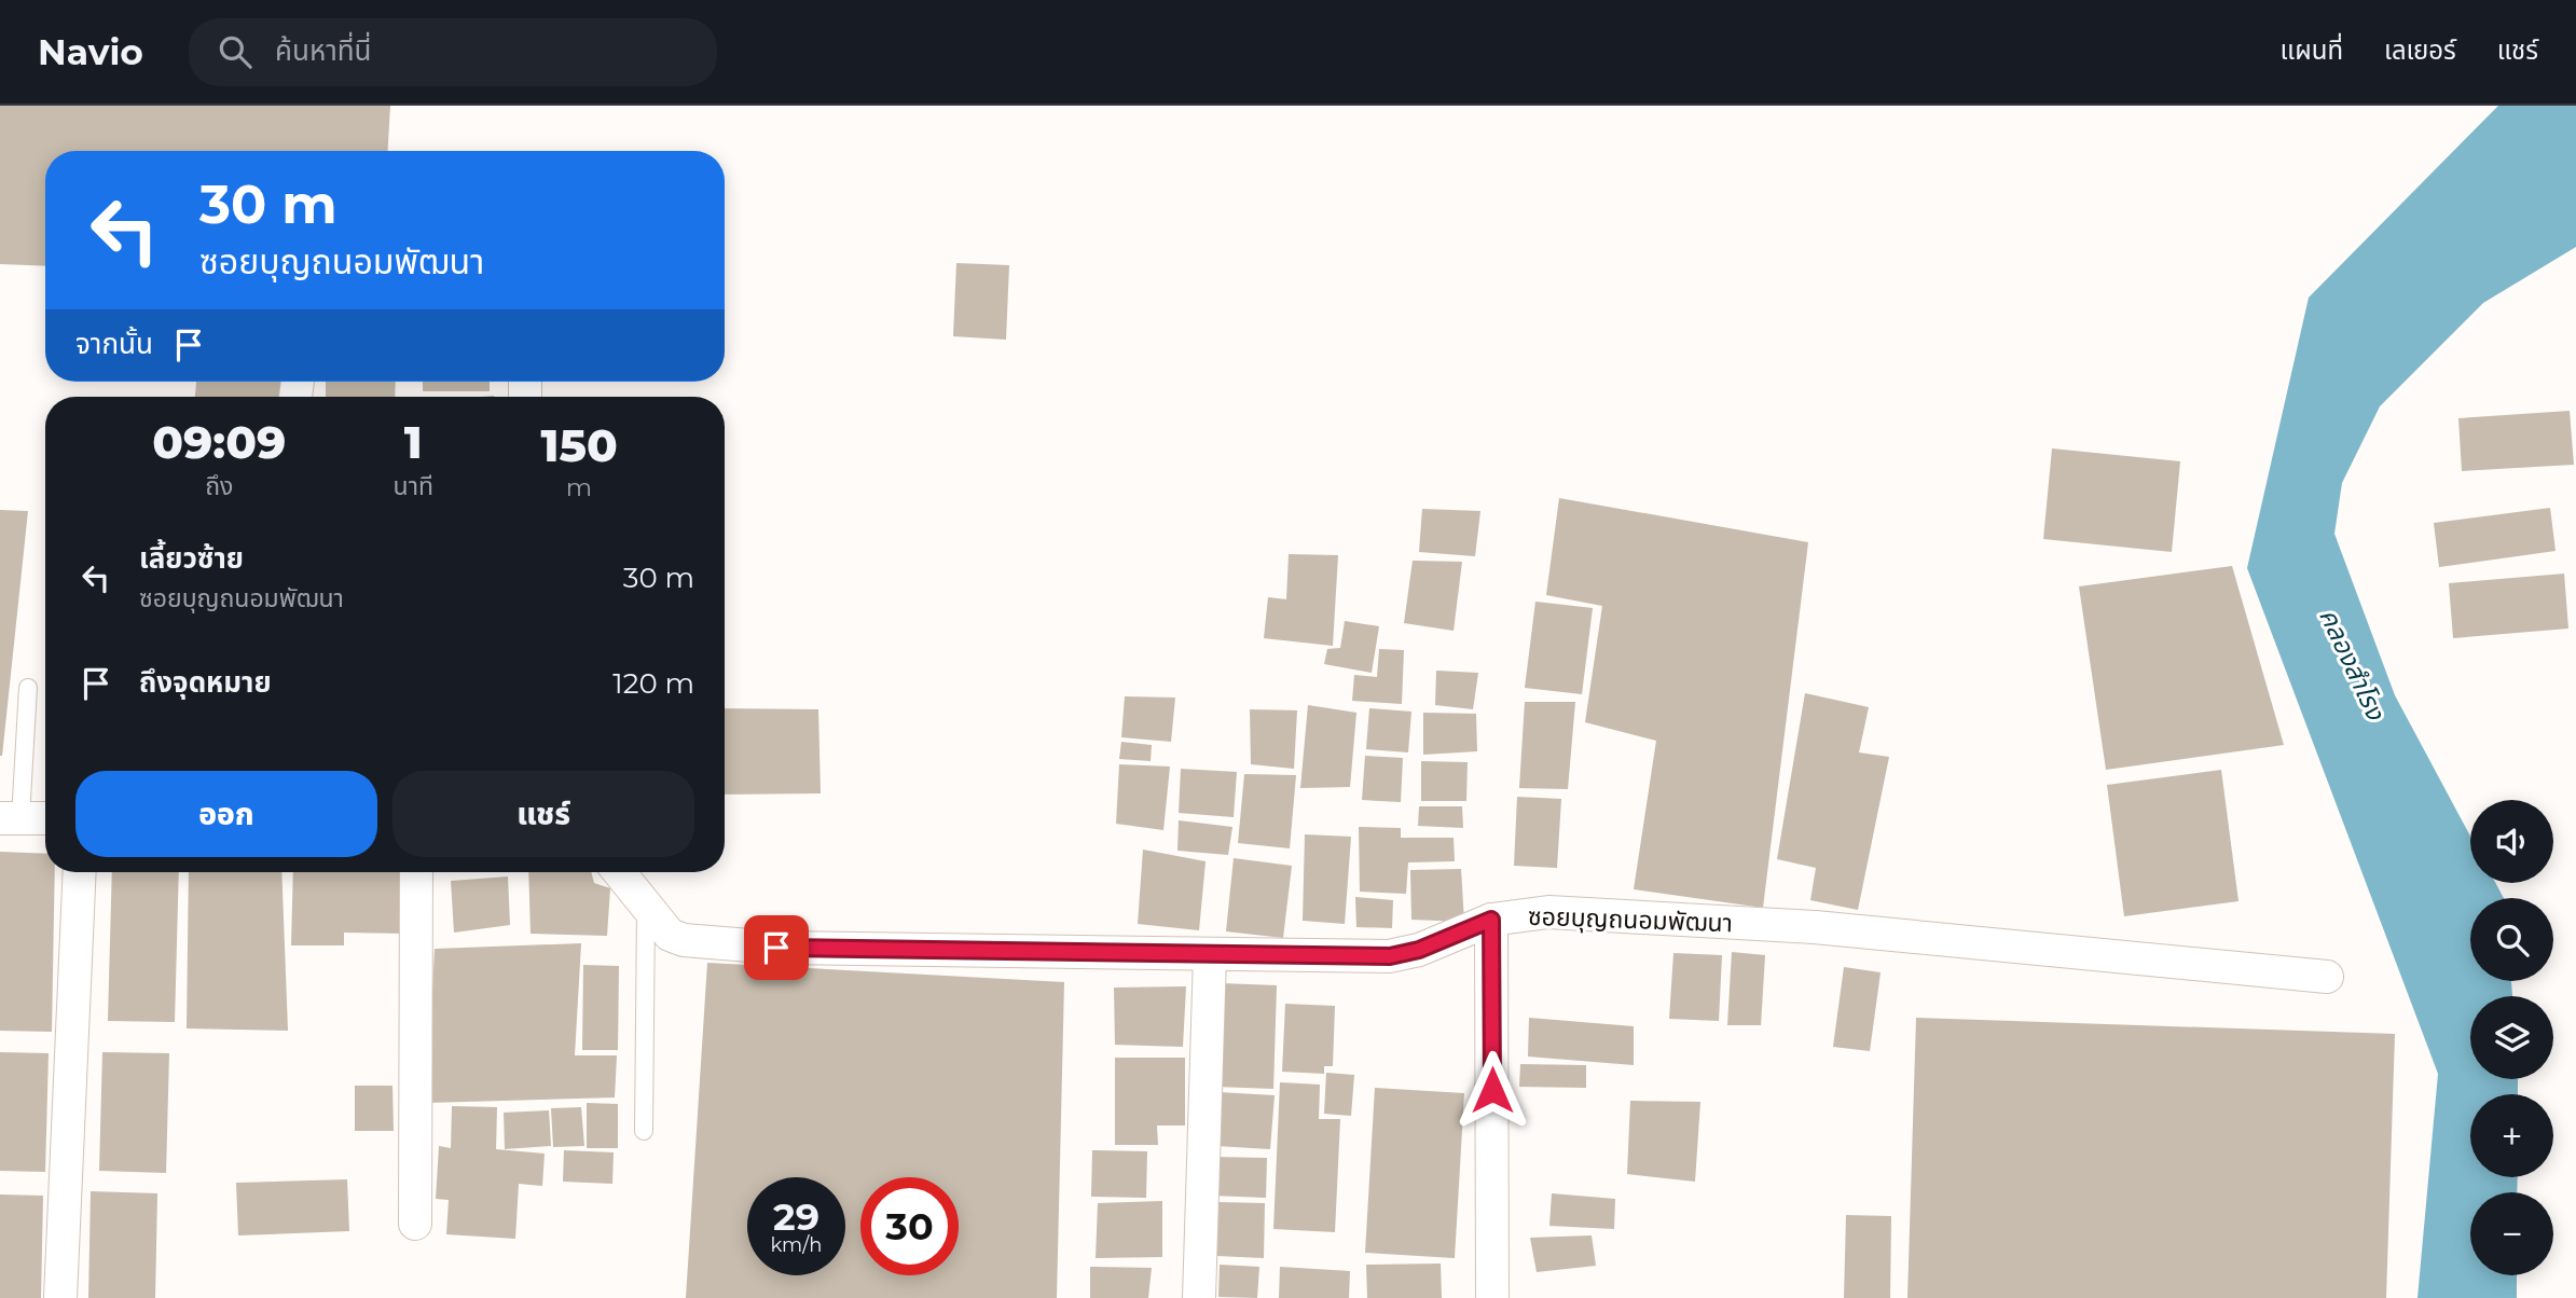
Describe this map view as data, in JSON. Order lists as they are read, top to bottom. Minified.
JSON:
{"streets":{"street":["ซอยบุญถนอมพัฒนา"]},"water":["คลองสำโรง"],"page":{"header":"Navio","search":"ค้นหาที่นี่","nav":["แผนที่","เลเยอร์","แชร์"],"turn":["30 m","ซอยบุญถนอมพัฒนา"],"then":"จากนั้น","eta":["09:09","ถึง","1","นาที","150","m"],"list":[{"name":"เลี้ยวซ้าย","note":"ซอยบุญถนอมพัฒนา","value":"30 m"},{"name":"ถึงจุดหมาย","value":"120 m"}],"buttons":["ออก","แชร์"],"map_buttons":["+","−"],"speed":"29 km/h","limit":"30"}}
